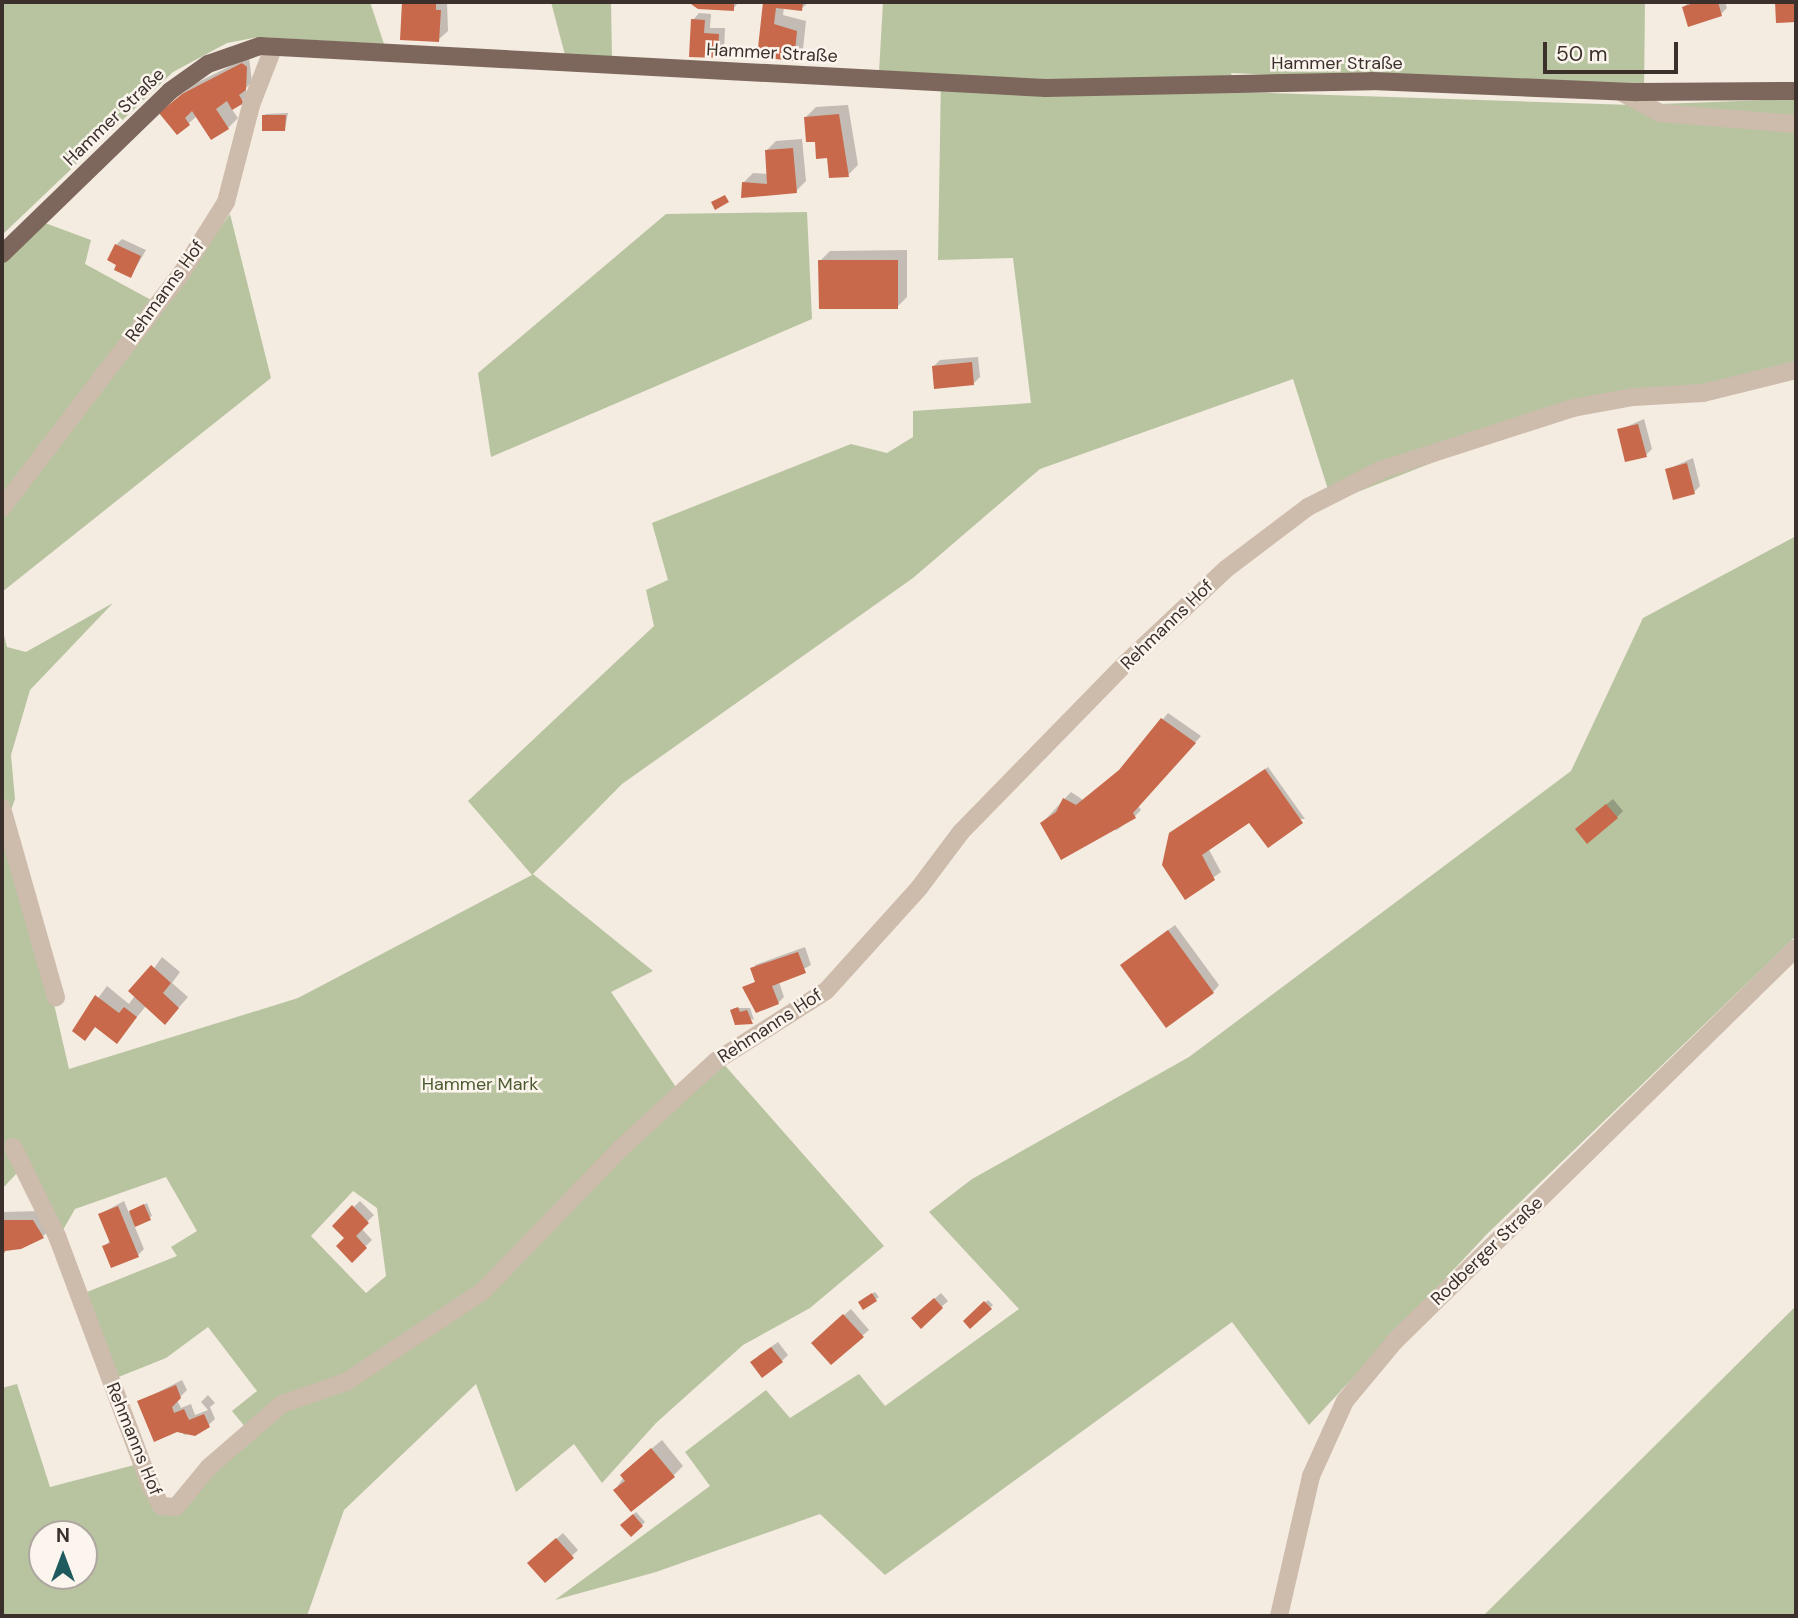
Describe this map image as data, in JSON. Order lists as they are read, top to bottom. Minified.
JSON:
{"streets":{"main road":["Hammer Straße"],"street":["Rehmanns Hof","Rodberger Straße"]},"crossings":[["Hammer Straße","Rehmanns Hof"]],"parks":["Hammer Mark"],"scale_bar":"50 m","north":"top"}
